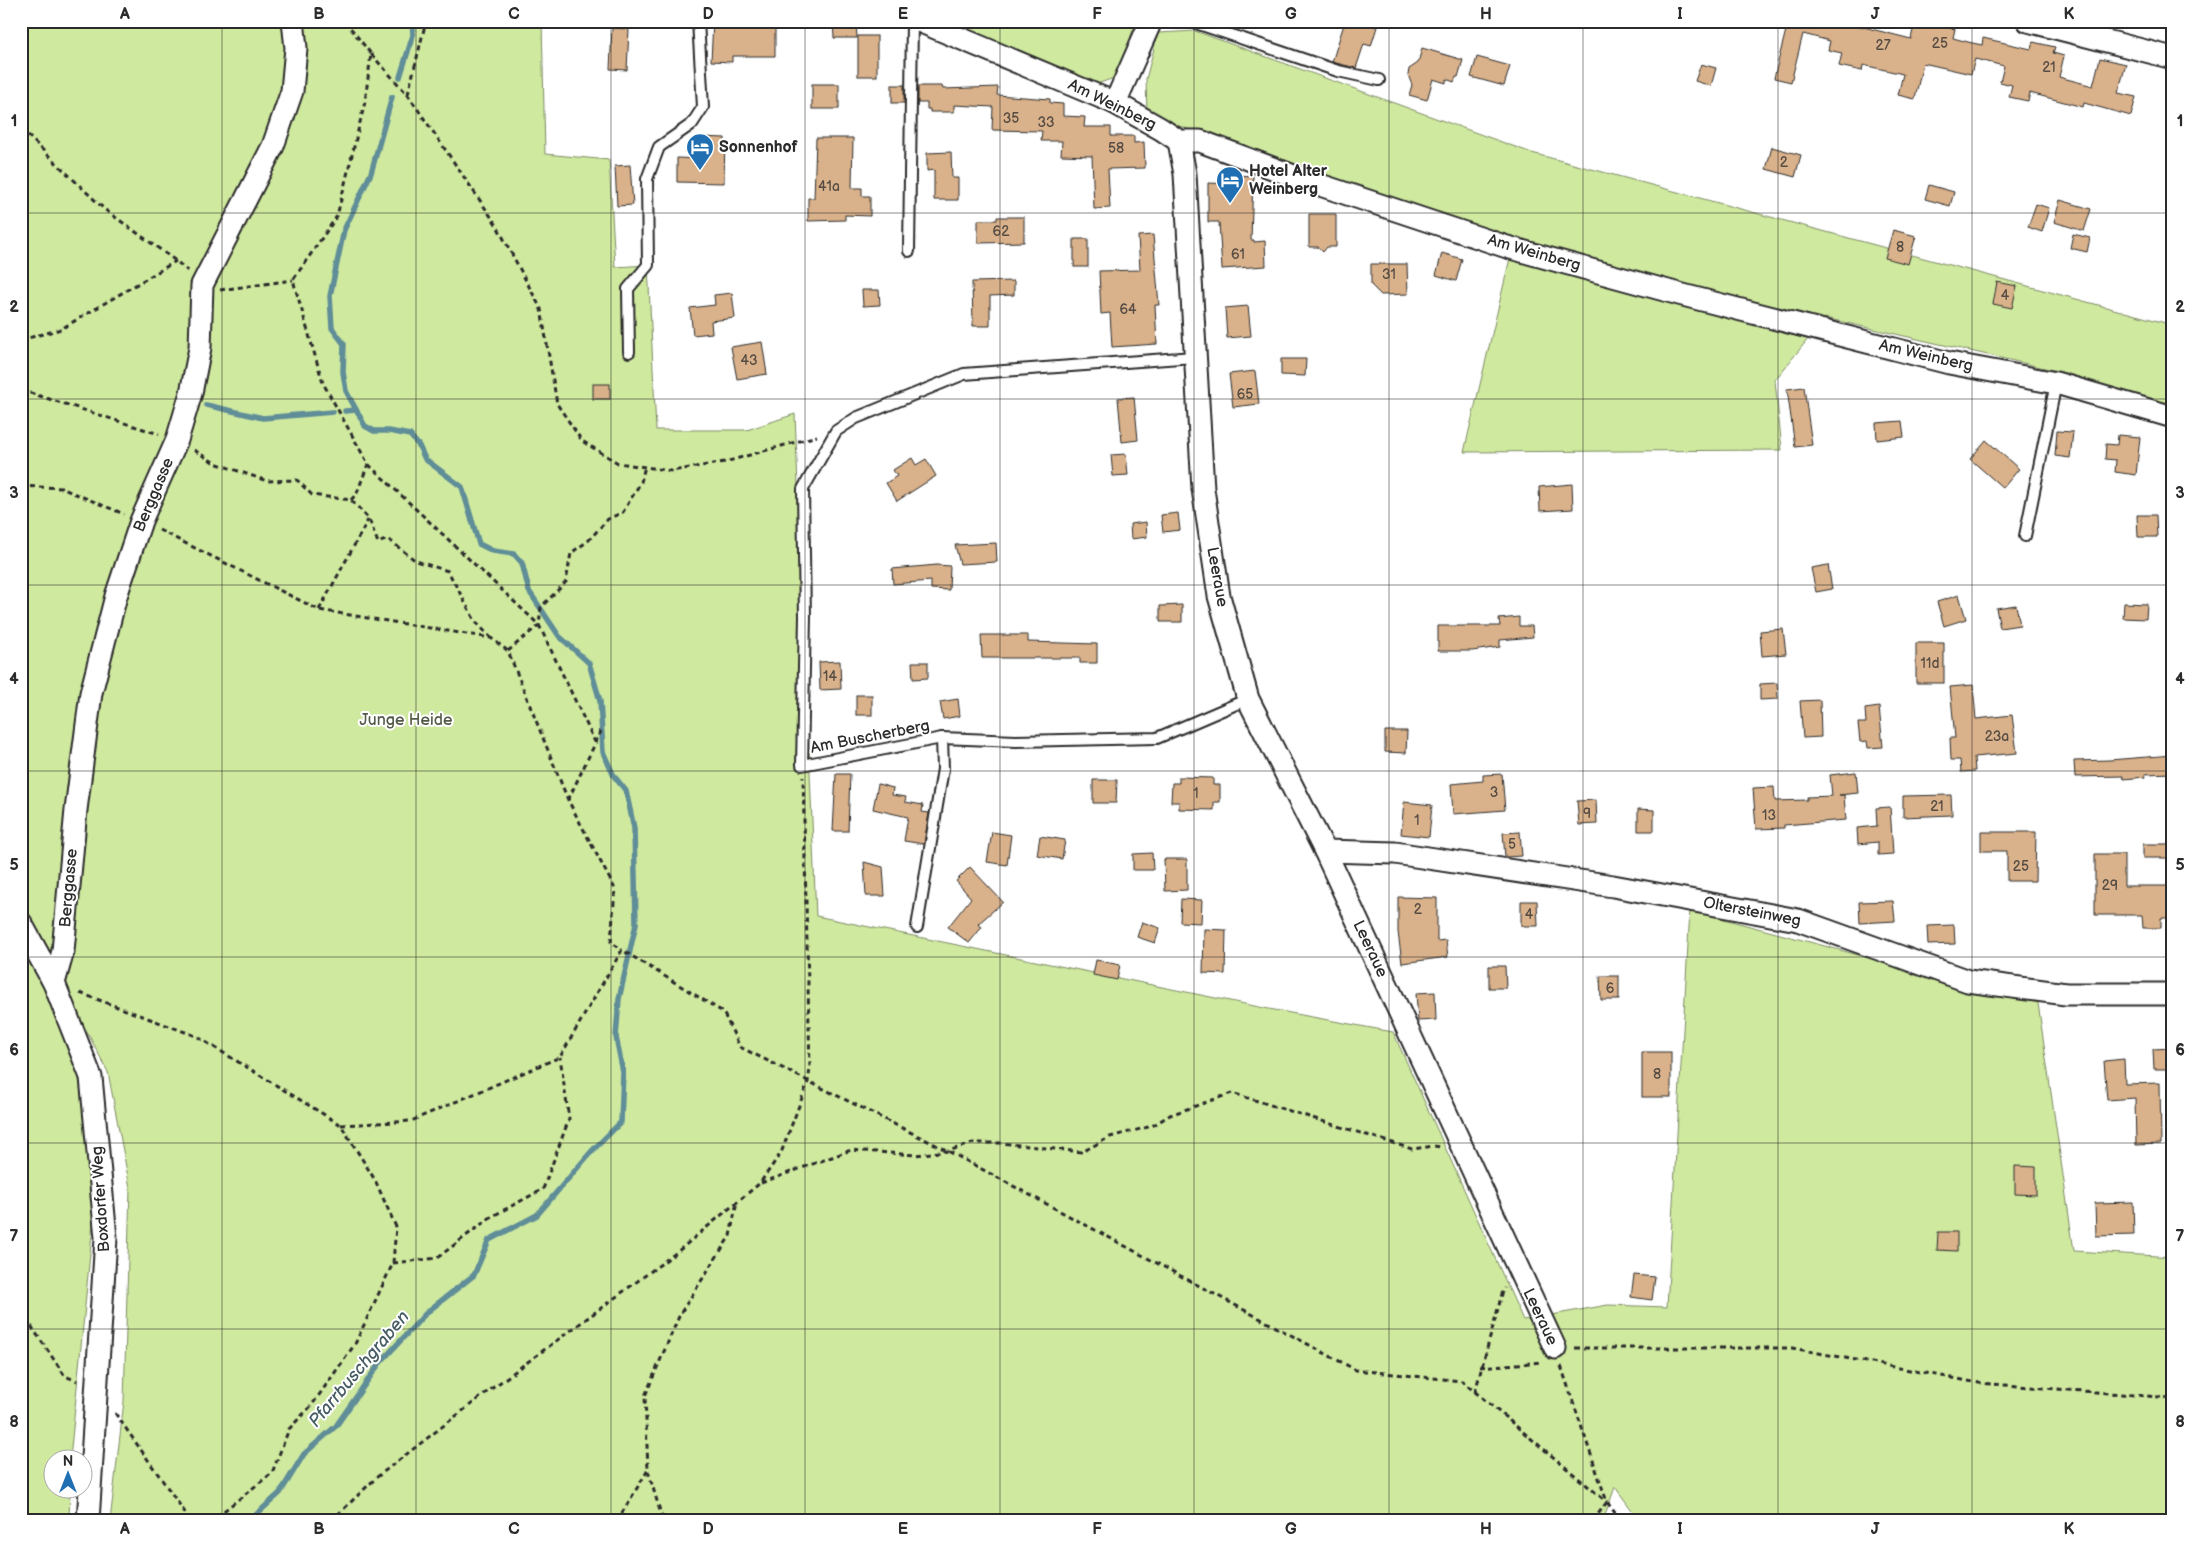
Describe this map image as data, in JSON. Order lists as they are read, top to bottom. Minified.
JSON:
{"streets":{"street":["Am Weinberg","Berggasse","Leeraue","Oltersteinweg","Boxdorfer Weg"],"lane":["Am Buscherberg"]},"crossings":[["Am Weinberg","Leeraue"],["Berggasse","Boxdorfer Weg"],["Leeraue","Am Buscherberg"],["Leeraue","Oltersteinweg"]],"water":["Pfarrbuschgraben"],"parks":["Junge Heide"],"places":{"hotel":["Sonnenhof","Hotel Alter Weinberg"]},"house_numbers":["25","27","21","35","33","58","2","41a","62","8","61","31","4","64","43","65","11d","14","23a","3","1","21","9","13","1","5","25","29","2","4","6","8"],"north":"top","grid":{"columns":["A","B","C","D","E","F","G","H","I","J","K"],"rows":["1","2","3","4","5","6","7","8"]}}
